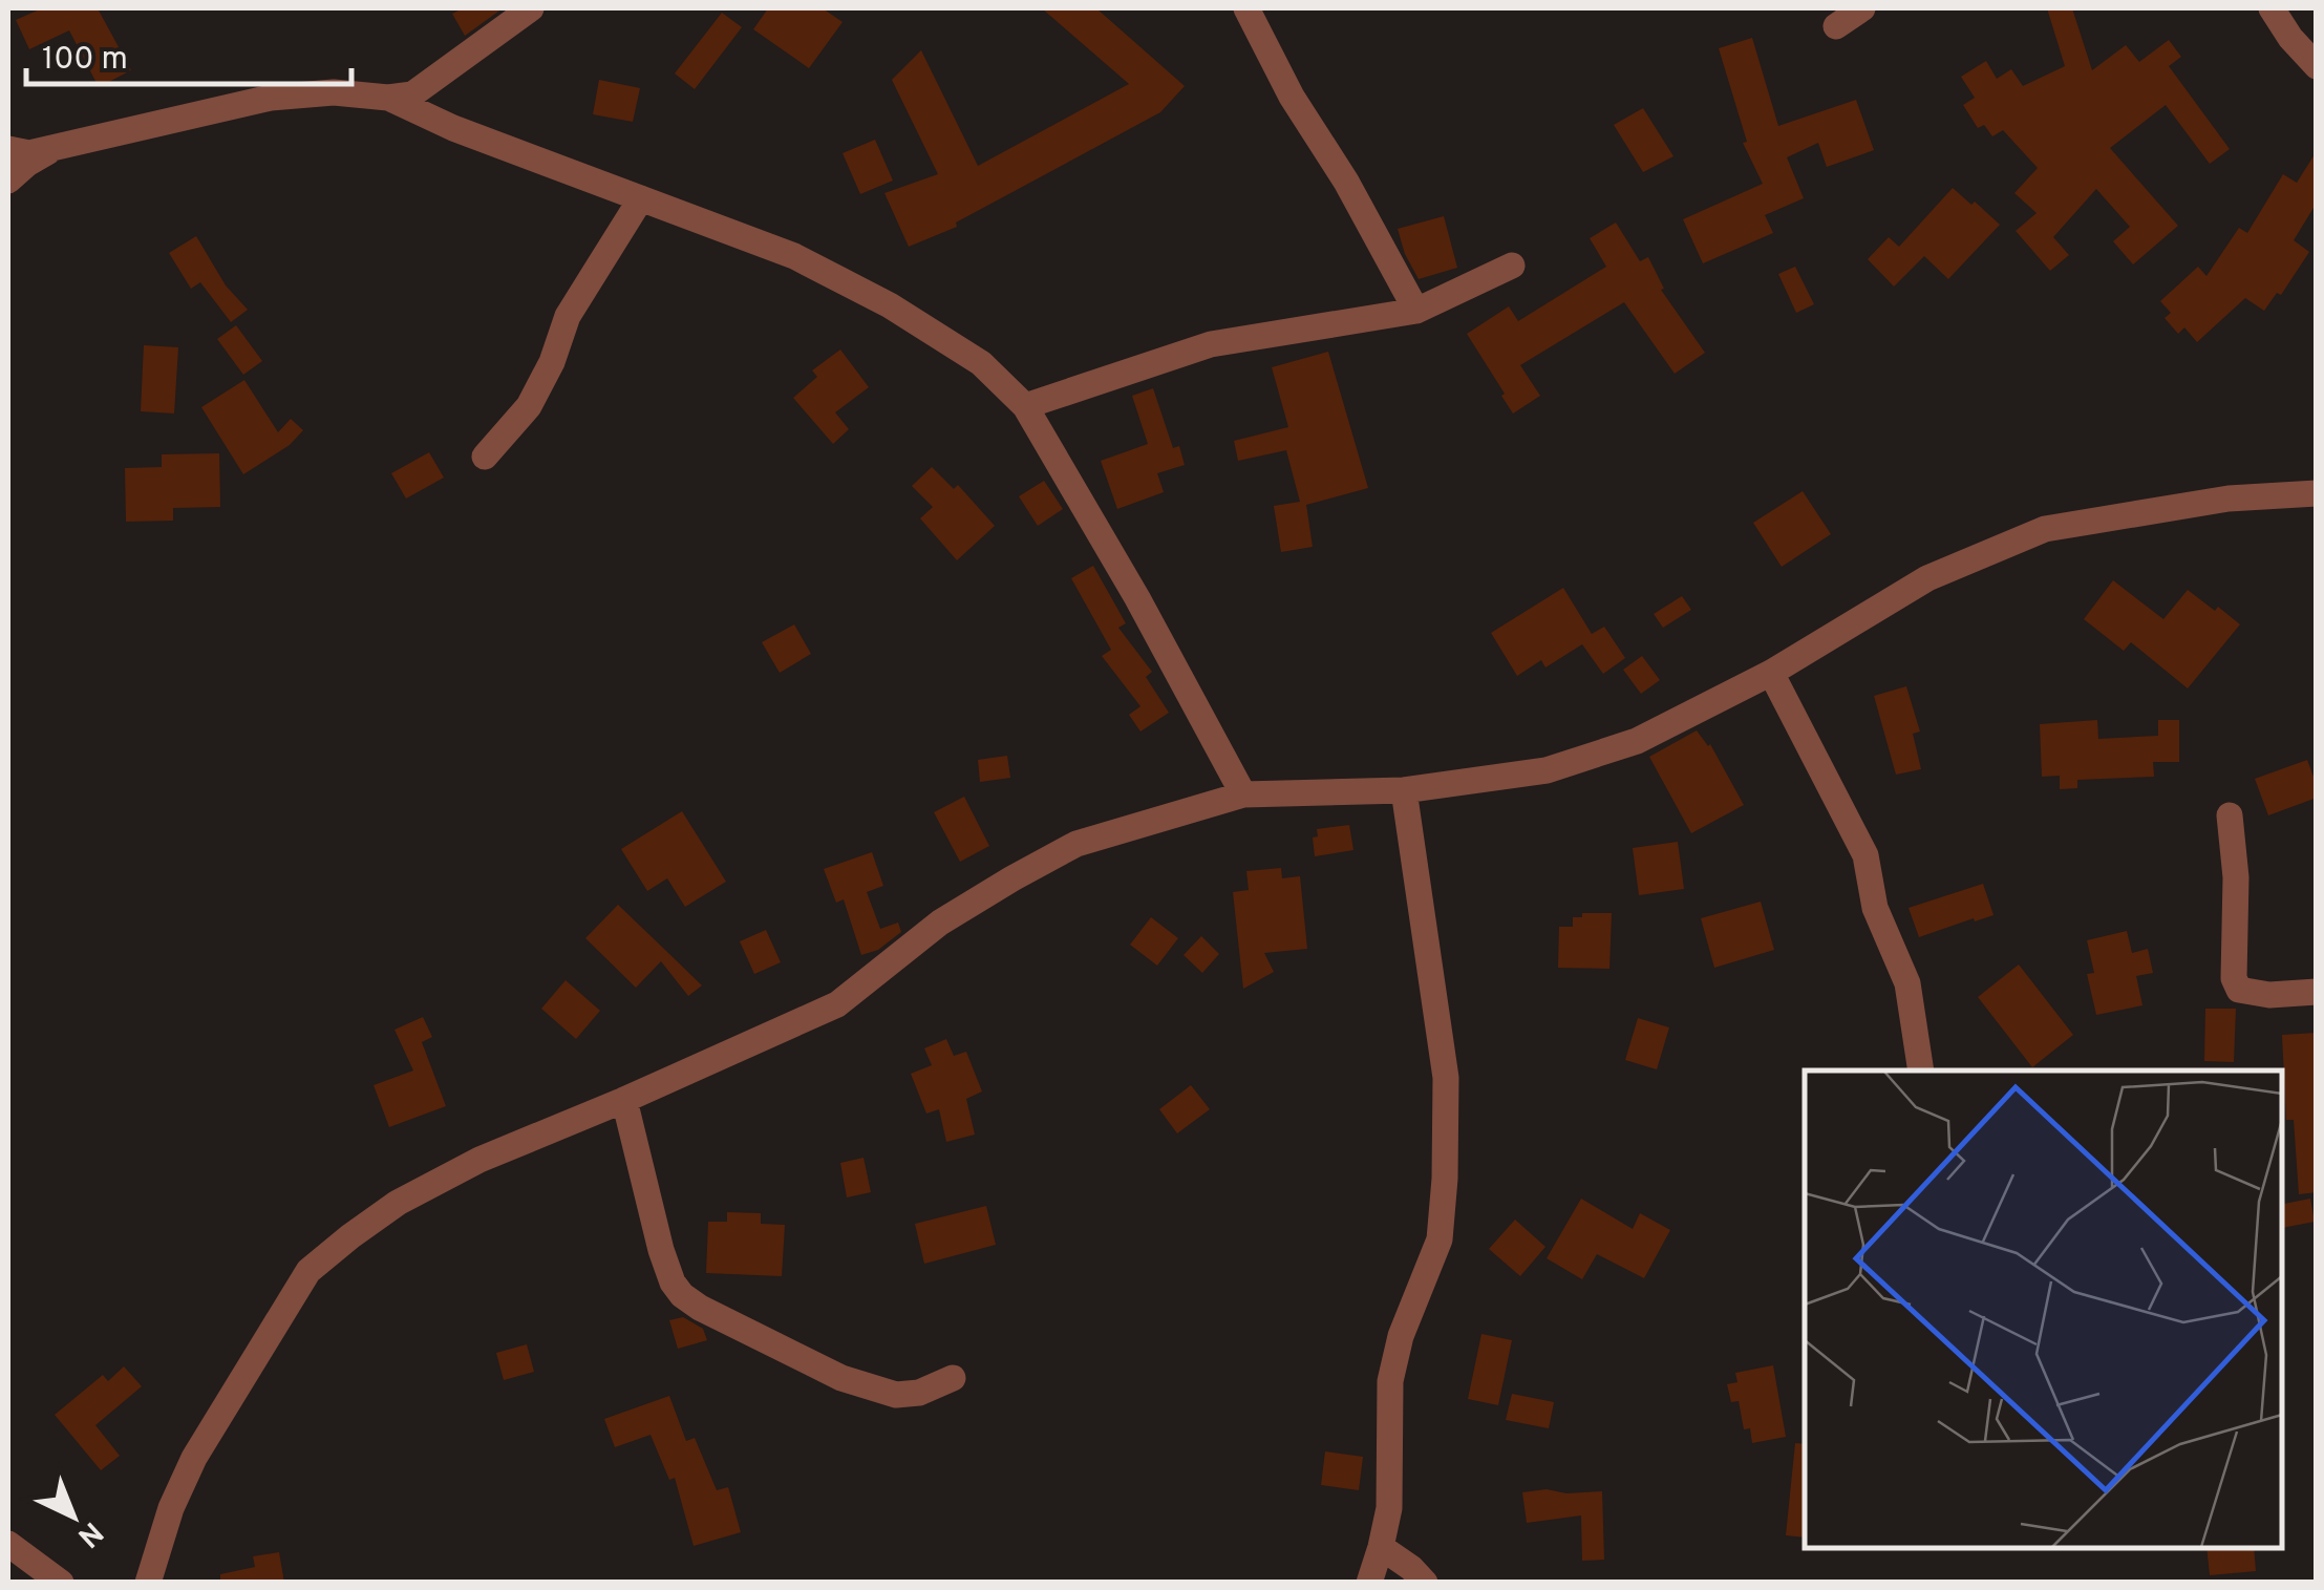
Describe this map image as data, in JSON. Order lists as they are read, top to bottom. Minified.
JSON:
{"scale_bar":"100 m","north":"bottom right"}
